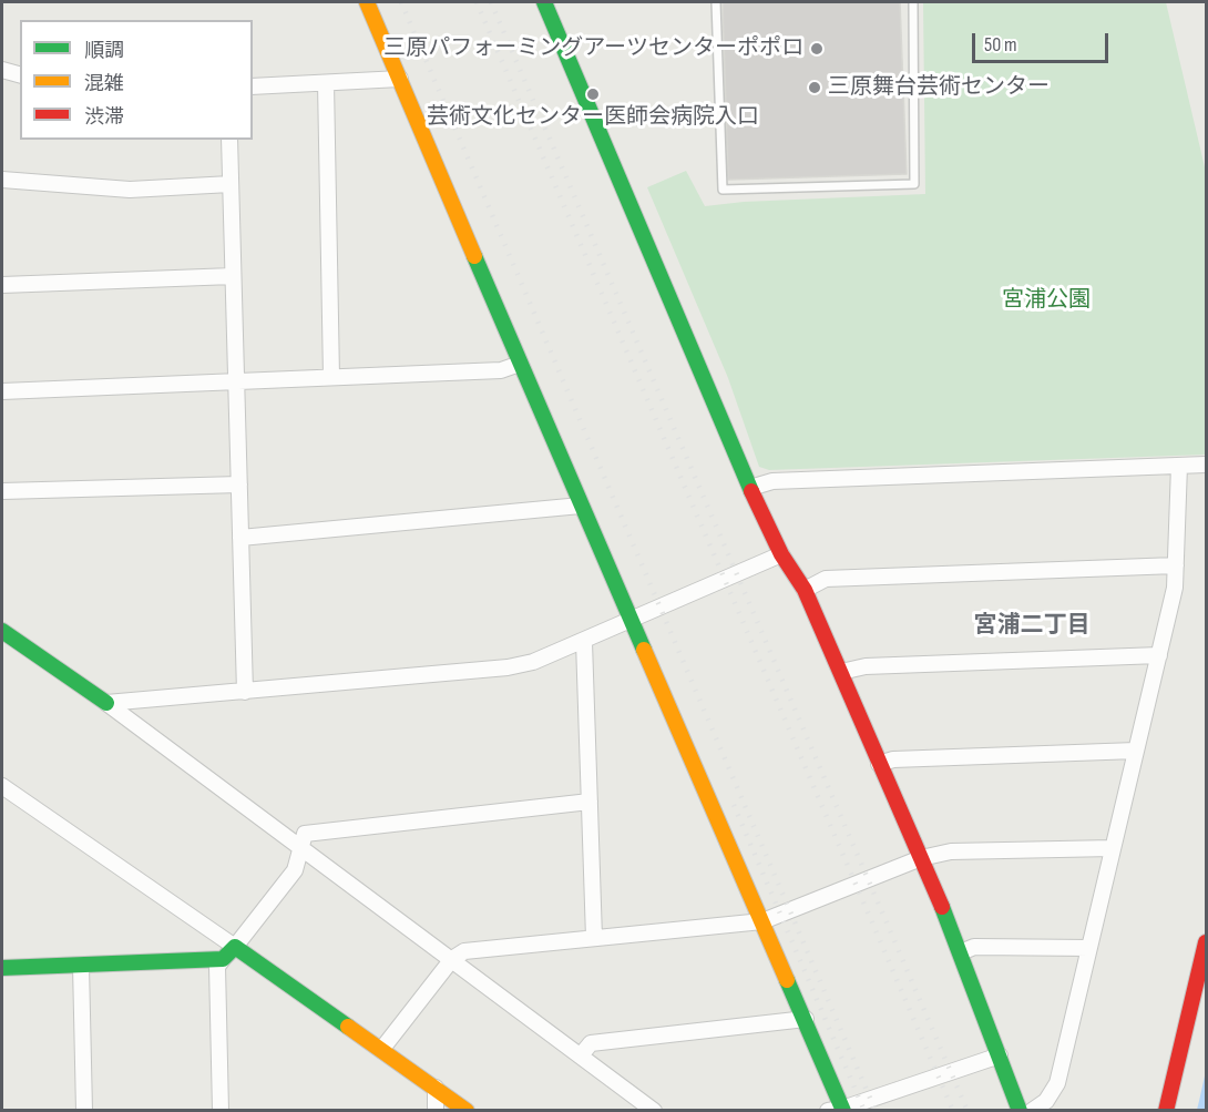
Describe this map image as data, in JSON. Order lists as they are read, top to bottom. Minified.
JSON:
{"districts":["宮浦二丁目"],"parks":["宮浦公園"],"places":["三原パフォーミングアーツセンターポポロ","三原舞台芸術センター","芸術文化センター医師会病院入口"],"legend":["順調","混雑","渋滞"],"scale_bar":"50 m"}
